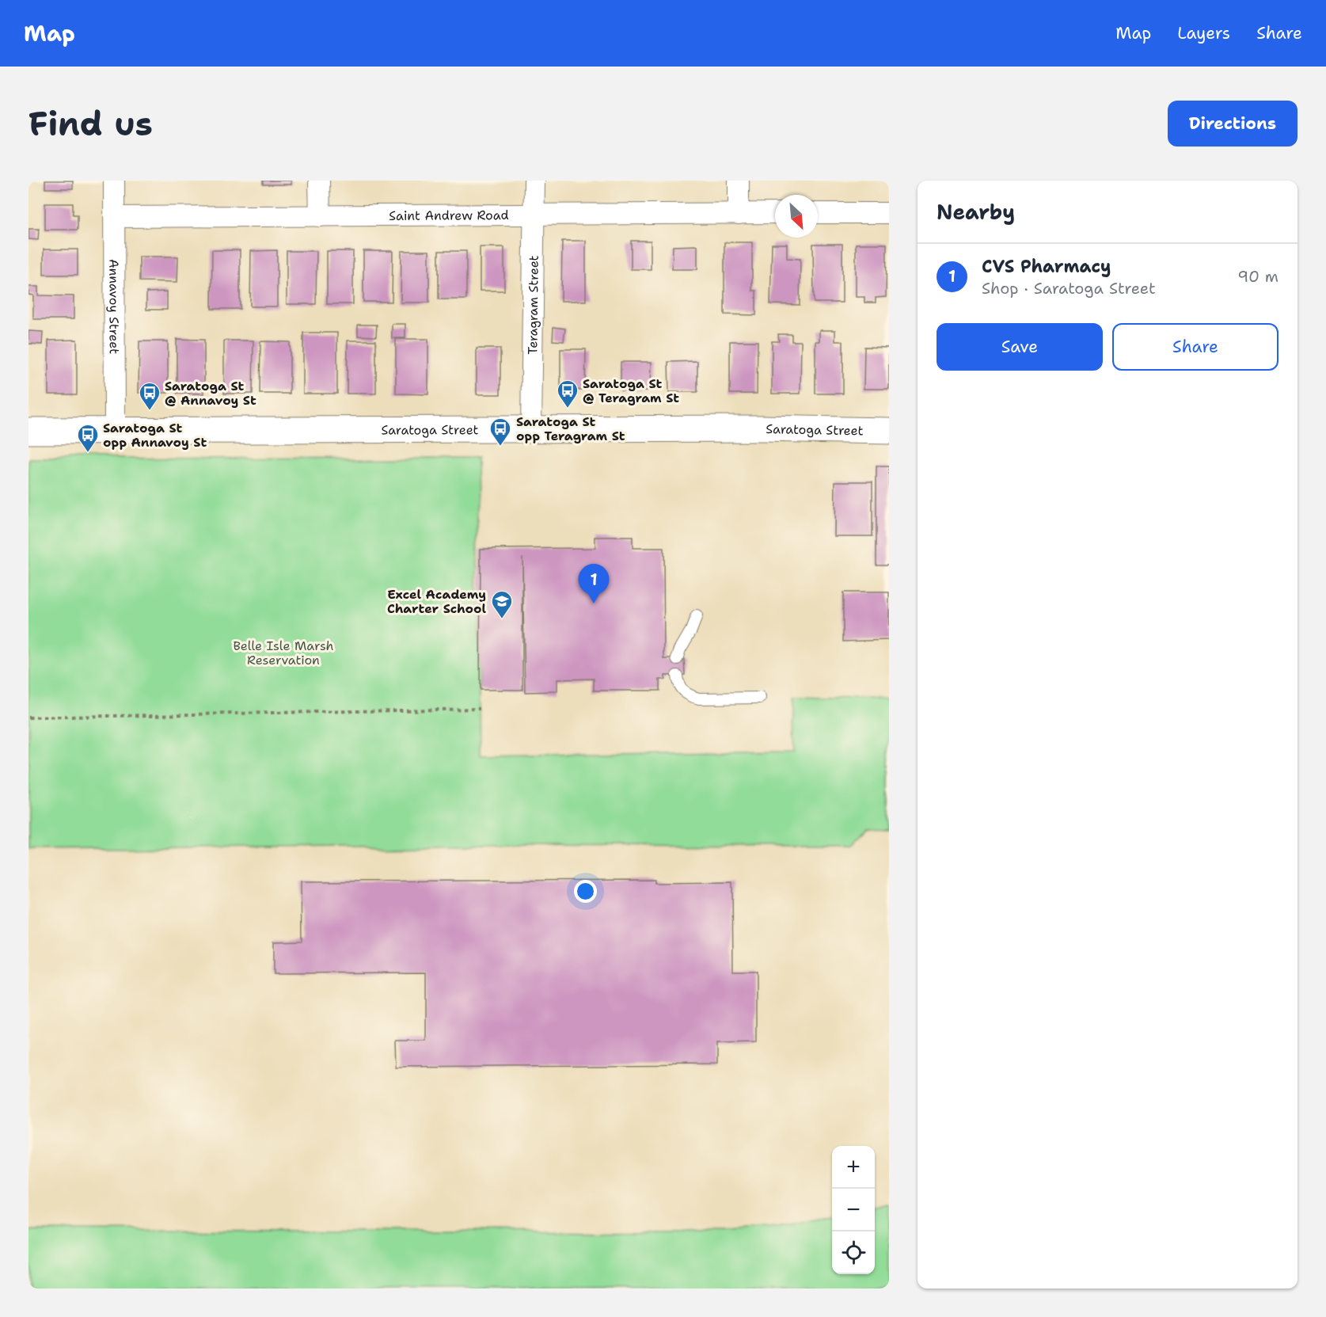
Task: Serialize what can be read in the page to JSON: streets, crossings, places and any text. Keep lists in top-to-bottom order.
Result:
{
  "streets": {
    "main road": ["Saratoga Street"],
    "street": ["Saint Andrew Road", "Teragram Street", "Annavoy Street"]
  },
  "crossings": [
    ["Saint Andrew Road", "Teragram Street"],
    ["Saint Andrew Road", "Annavoy Street"],
    ["Teragram Street", "Saratoga Street"],
    ["Annavoy Street", "Saratoga Street"]
  ],
  "parks": ["Belle Isle Marsh Reservation"],
  "places": {
    "bus stop": [
      "Saratoga St @ Teragram St",
      "Saratoga St @ Annavoy St",
      "Saratoga St opp Teragram St",
      "Saratoga St opp Annavoy St"
    ],
    "school or university": ["Excel Academy Charter School"]
  },
  "north": "bottom right",
  "page": {
    "header": "Map",
    "nav": ["Map", "Layers", "Share"],
    "buttons": [
      "Directions",
      ["Save", "Share"]
    ],
    "title": "Find us",
    "heading": "Nearby",
    "list": [
      {
        "mark": "1",
        "name": "CVS Pharmacy",
        "note": "Shop · Saratoga Street",
        "value": "90 m"
      }
    ],
    "pins": "1",
    "map_buttons": ["+", "−"]
  }
}
